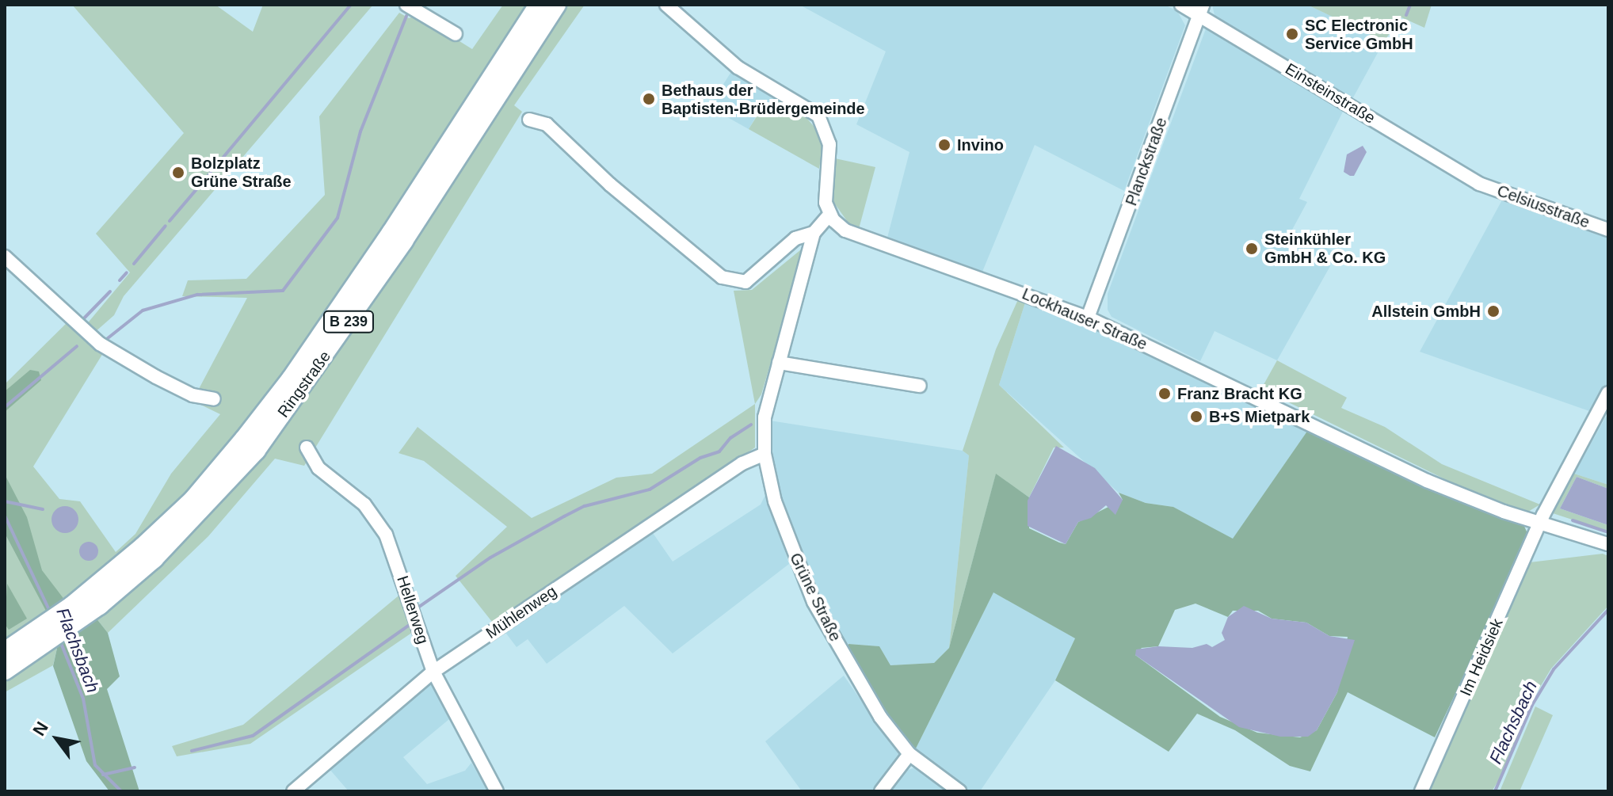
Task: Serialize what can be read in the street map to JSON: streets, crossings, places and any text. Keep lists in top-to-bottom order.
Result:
{
  "streets": {
    "highway": ["B 239", "Ringstraße"],
    "street": [
      "Einsteinstraße",
      "Planckstraße",
      "Celsiusstraße",
      "Lockhauser Straße",
      "Grüne Straße",
      "Hellerweg",
      "Mühlenweg",
      "Im Heidsiek"
    ]
  },
  "crossings": [
    ["Einsteinstraße", "Planckstraße"],
    ["Einsteinstraße", "Celsiusstraße"],
    ["Planckstraße", "Lockhauser Straße"],
    ["Lockhauser Straße", "Grüne Straße"],
    ["Lockhauser Straße", "Im Heidsiek"],
    ["Grüne Straße", "Mühlenweg"],
    ["Hellerweg", "Mühlenweg"]
  ],
  "water": ["Flachsbach"],
  "places": [
    "SC Electronic Service GmbH",
    "Bethaus der Baptisten-Brüdergemeinde",
    "Invino",
    "Bolzplatz Grüne Straße",
    "Steinkühler GmbH & Co. KG",
    "Allstein GmbH",
    "Franz Bracht KG",
    "B+S Mietpark"
  ],
  "north": "top left"
}
